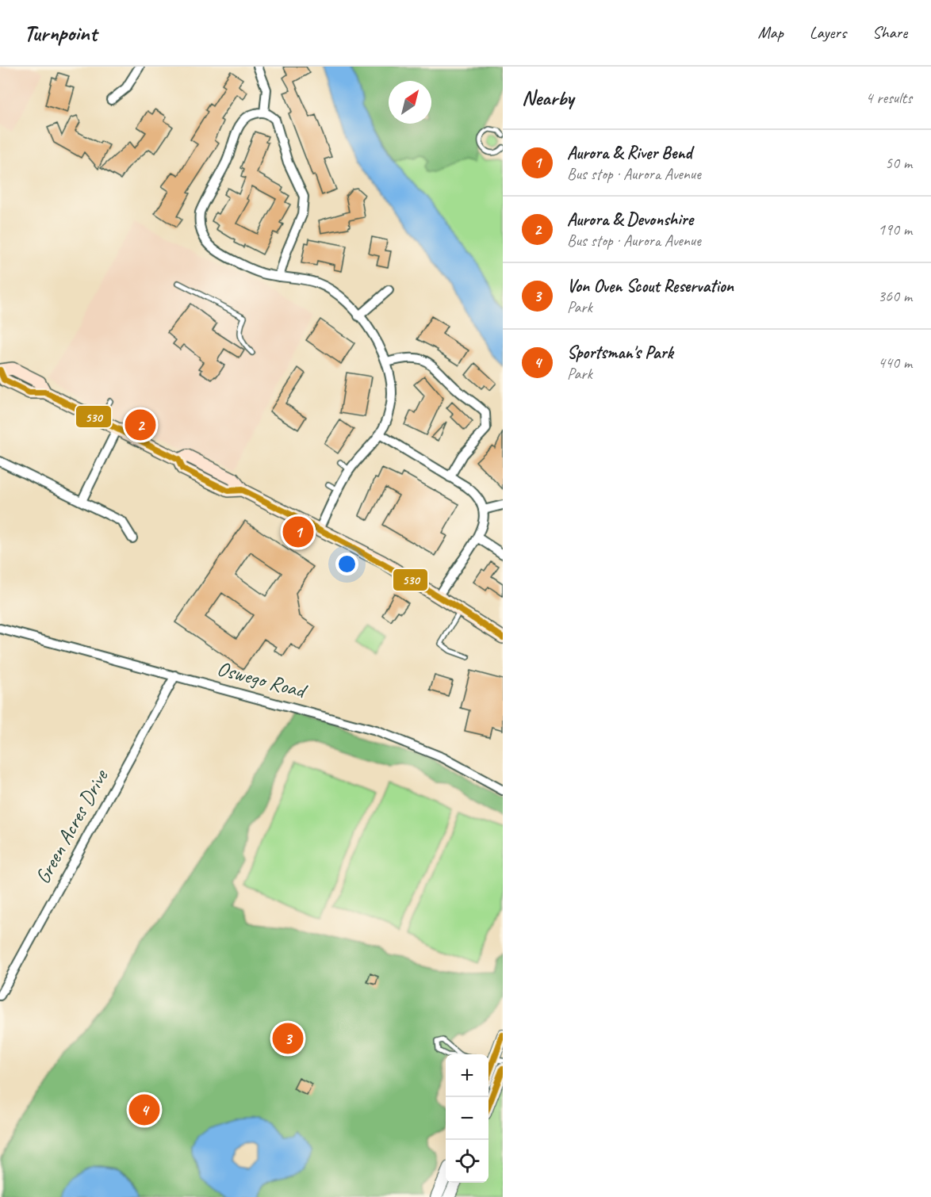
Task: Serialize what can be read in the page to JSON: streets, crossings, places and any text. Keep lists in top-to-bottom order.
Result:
{
  "streets": {
    "street": ["Oswego Road", "Green Acres Drive"]
  },
  "crossings": [
    ["Oswego Road", "Green Acres Drive"]
  ],
  "lines": ["transit line 530"],
  "north": "top right",
  "page": {
    "header": "Turnpoint",
    "nav": ["Map", "Layers", "Share"],
    "heading": ["Nearby", "4 results"],
    "list": [
      {
        "mark": "1",
        "name": "Aurora & River Bend",
        "note": "Bus stop · Aurora Avenue",
        "value": "50 m"
      },
      {
        "mark": "2",
        "name": "Aurora & Devonshire",
        "note": "Bus stop · Aurora Avenue",
        "value": "190 m"
      },
      {
        "mark": "3",
        "name": "Von Oven Scout Reservation",
        "note": "Park",
        "value": "360 m"
      },
      {
        "mark": "4",
        "name": "Sportsman's Park",
        "note": "Park",
        "value": "440 m"
      }
    ],
    "pins": [
      "2",
      "1",
      "3",
      "4"
    ],
    "map_buttons": ["+", "−"]
  }
}
